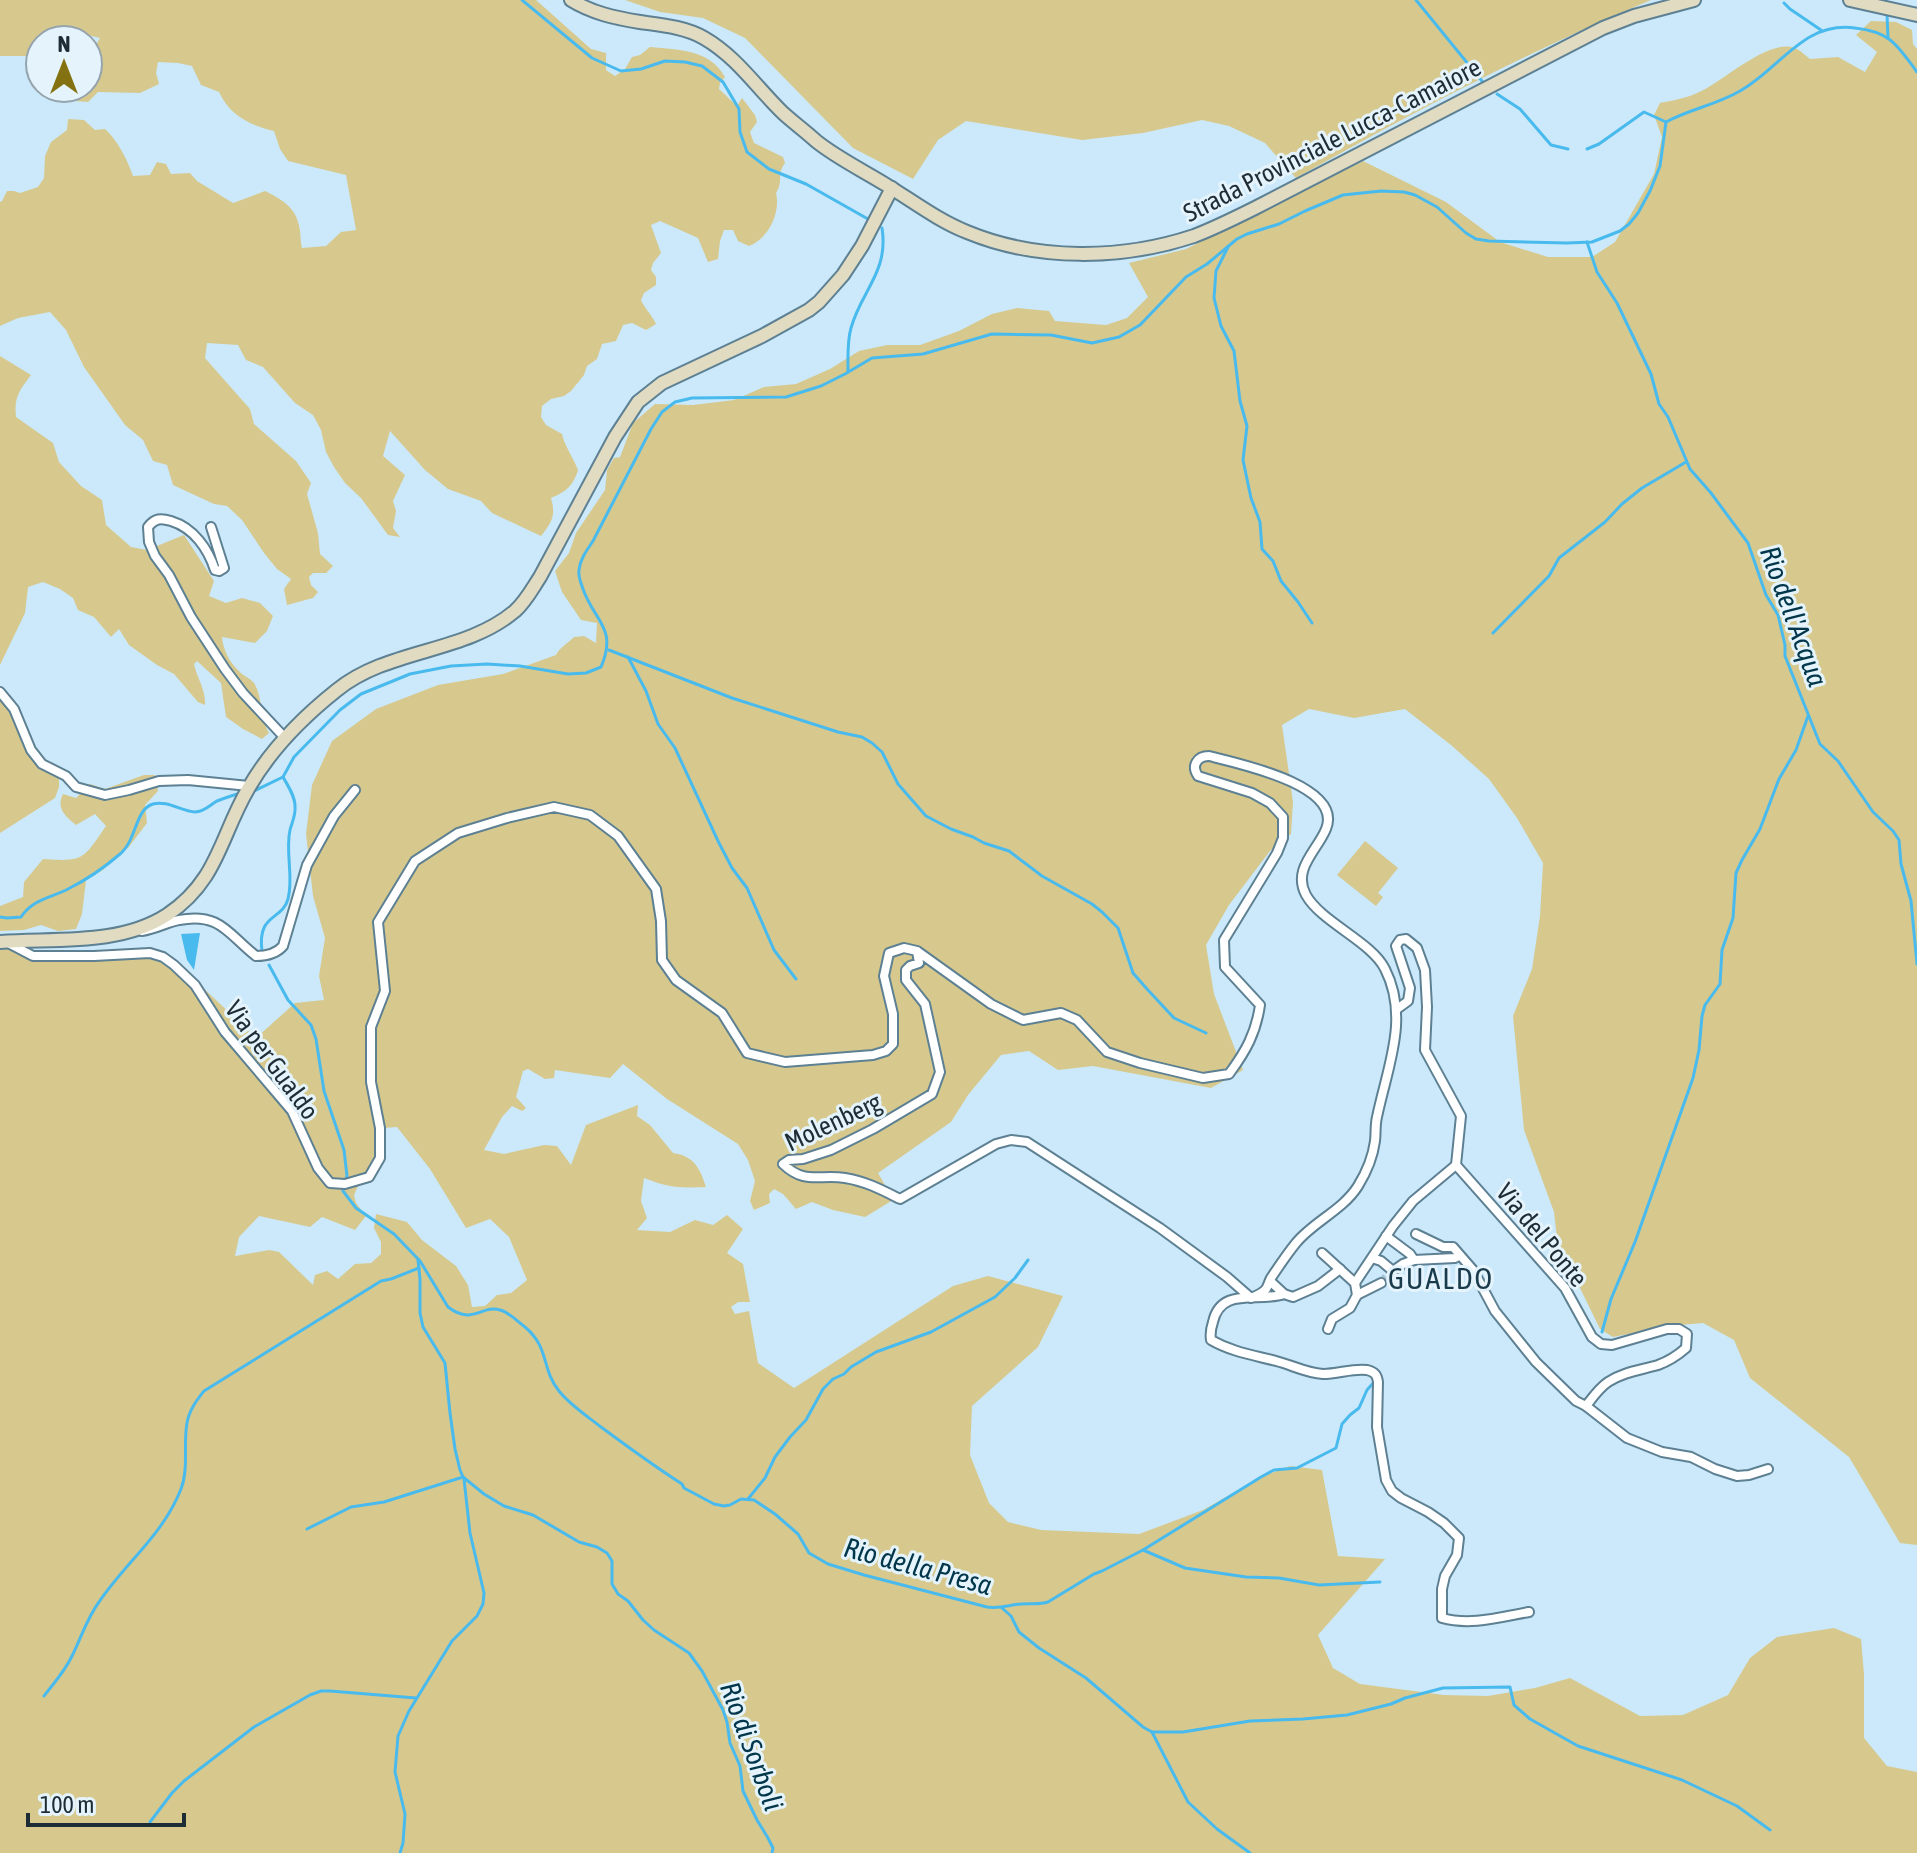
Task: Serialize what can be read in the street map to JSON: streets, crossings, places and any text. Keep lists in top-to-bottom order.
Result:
{
  "streets": {
    "main road": ["Strada Provinciale Lucca-Camaiore"],
    "street": ["Via per Gualdo", "Molenberg", "Via del Ponte"]
  },
  "crossings": [
    ["Via per Gualdo", "Molenberg"]
  ],
  "districts": ["GUALDO"],
  "water": ["Rio dell'Acqua", "Rio della Presa", "Rio di Sorboli"],
  "scale_bar": "100 m",
  "north": "top"
}
